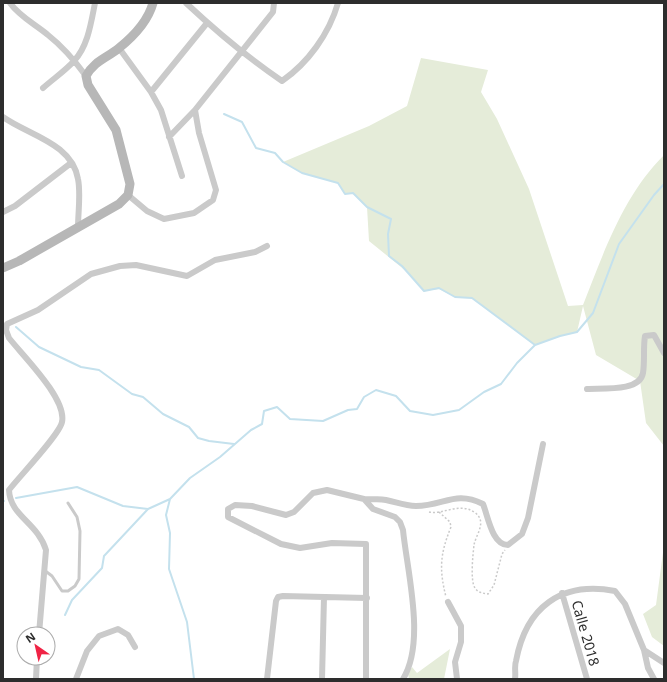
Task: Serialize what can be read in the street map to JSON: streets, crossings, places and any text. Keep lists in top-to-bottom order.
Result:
{
  "streets": {
    "street": ["Calle 2018"]
  },
  "north": "top left"
}
